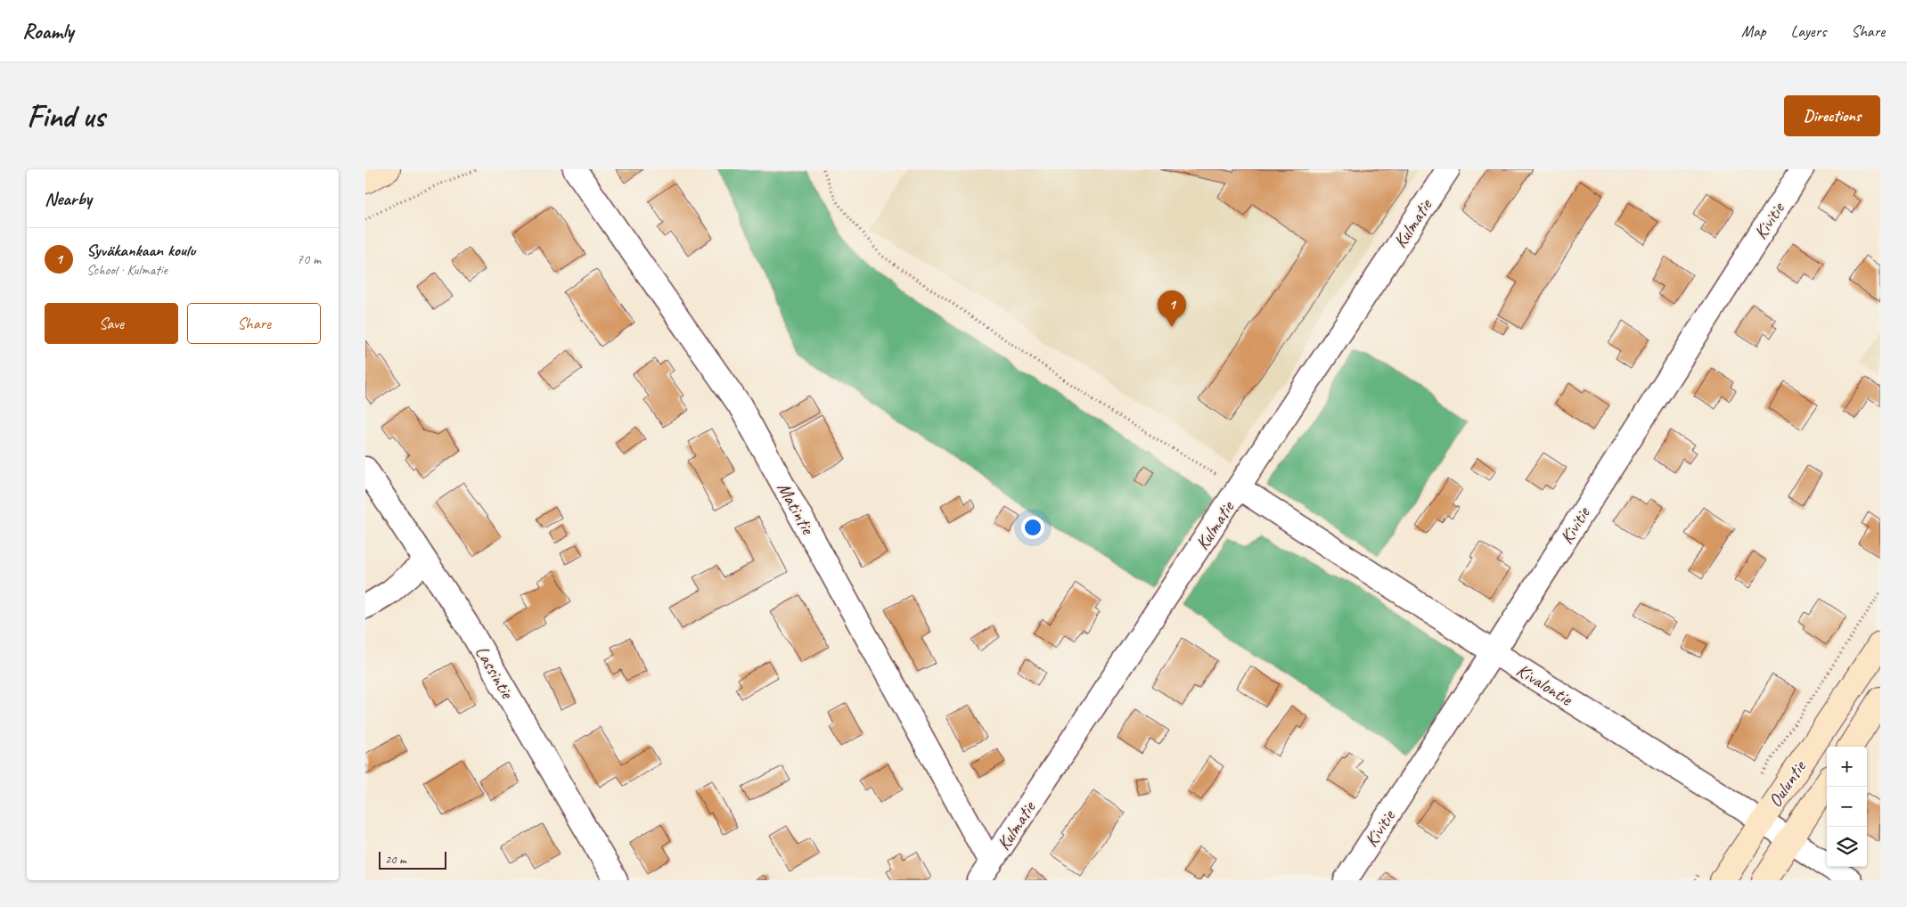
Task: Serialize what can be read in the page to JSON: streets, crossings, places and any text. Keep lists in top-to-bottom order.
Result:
{
  "streets": {
    "main road": ["Ouluntie"],
    "street": [
      "Kivitie",
      "Kulmatie",
      "Matintie",
      "Lassintie",
      "Kivalontie"
    ]
  },
  "crossings": [
    ["Kivitie", "Kivalontie"],
    ["Kulmatie", "Matintie"],
    ["Kulmatie", "Kivalontie"],
    ["Kivalontie", "Ouluntie"]
  ],
  "scale_bar": "20 m",
  "page": {
    "header": "Roamly",
    "nav": ["Map", "Layers", "Share"],
    "buttons": [
      "Directions",
      ["Save", "Share"]
    ],
    "title": "Find us",
    "heading": "Nearby",
    "list": [
      {
        "mark": "1",
        "name": "Syväkankaan koulu",
        "note": "School · Kulmatie",
        "value": "70 m"
      }
    ],
    "pins": "1",
    "map_buttons": ["+", "−"],
    "scale": "20 m"
  }
}
